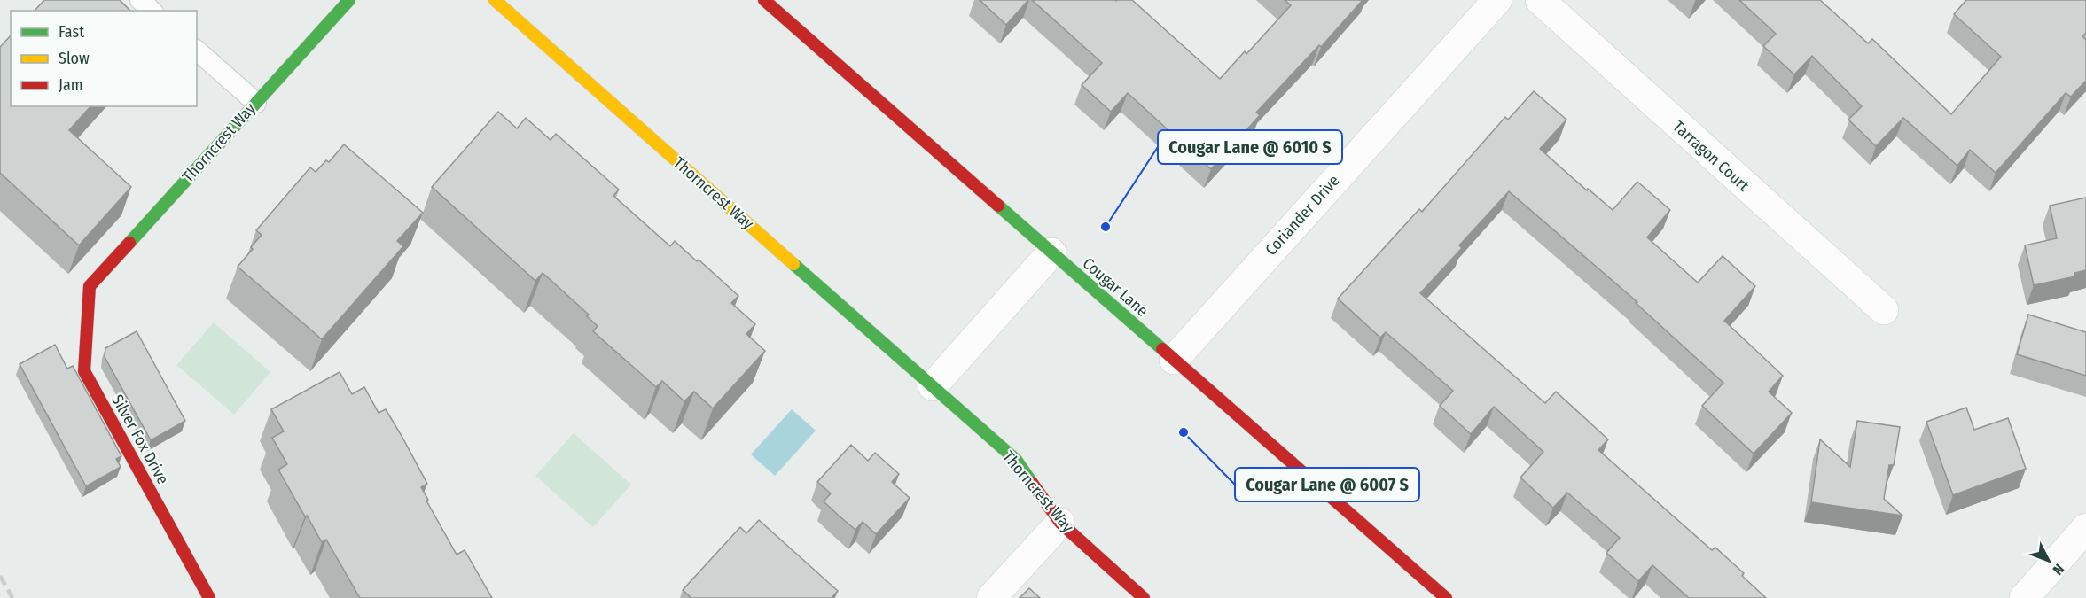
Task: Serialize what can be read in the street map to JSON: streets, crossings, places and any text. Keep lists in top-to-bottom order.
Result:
{
  "streets": {
    "street": [
      "Thorncrest Way",
      "Tarragon Court",
      "Coriander Drive",
      "Cougar Lane",
      "Silver Fox Drive"
    ]
  },
  "crossings": [
    ["Thorncrest Way", "Silver Fox Drive"],
    ["Coriander Drive", "Cougar Lane"]
  ],
  "places": ["Cougar Lane @ 6010 S", "Cougar Lane @ 6007 S"],
  "legend": ["Fast", "Slow", "Jam"],
  "north": "bottom right"
}
